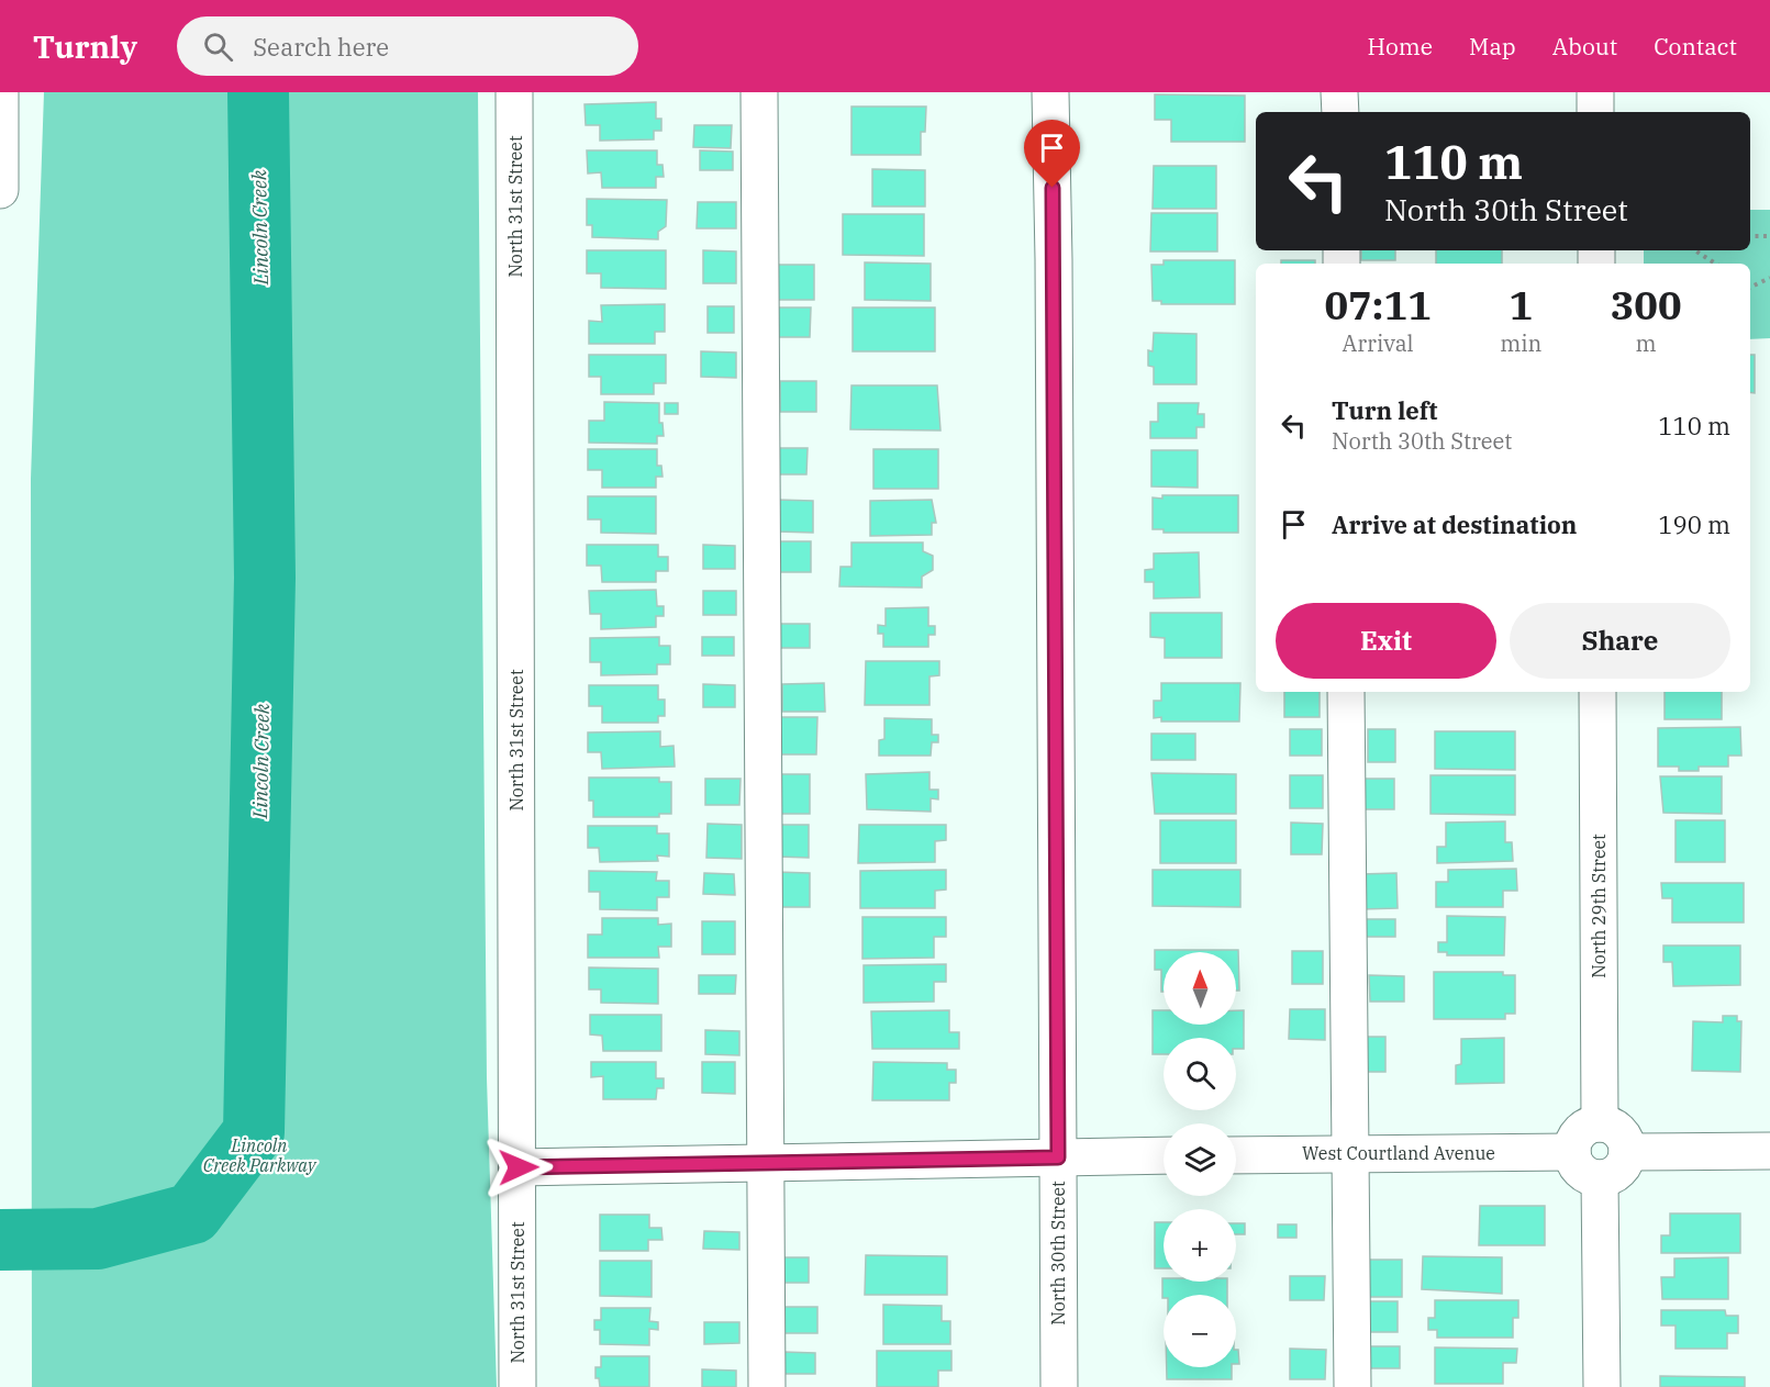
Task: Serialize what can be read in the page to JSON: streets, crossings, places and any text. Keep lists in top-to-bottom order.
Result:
{
  "streets": {
    "street": [
      "North 31st Street",
      "North 29th Street",
      "West Courtland Avenue",
      "North 30th Street"
    ]
  },
  "crossings": [
    ["North 29th Street", "West Courtland Avenue"]
  ],
  "water": ["Lincoln Creek"],
  "parks": ["Lincoln Creek Parkway"],
  "north": "top",
  "page": {
    "header": "Turnly",
    "search": "Search here",
    "nav": [
      "Home",
      "Map",
      "About",
      "Contact"
    ],
    "turn": ["110 m", "North 30th Street"],
    "eta": [
      "07:11",
      "Arrival",
      "1",
      "min",
      "300",
      "m"
    ],
    "list": [
      {
        "name": "Turn left",
        "note": "North 30th Street",
        "value": "110 m"
      },
      {
        "name": "Arrive at destination",
        "value": "190 m"
      }
    ],
    "buttons": ["Exit", "Share"],
    "map_buttons": ["+", "−"]
  }
}
